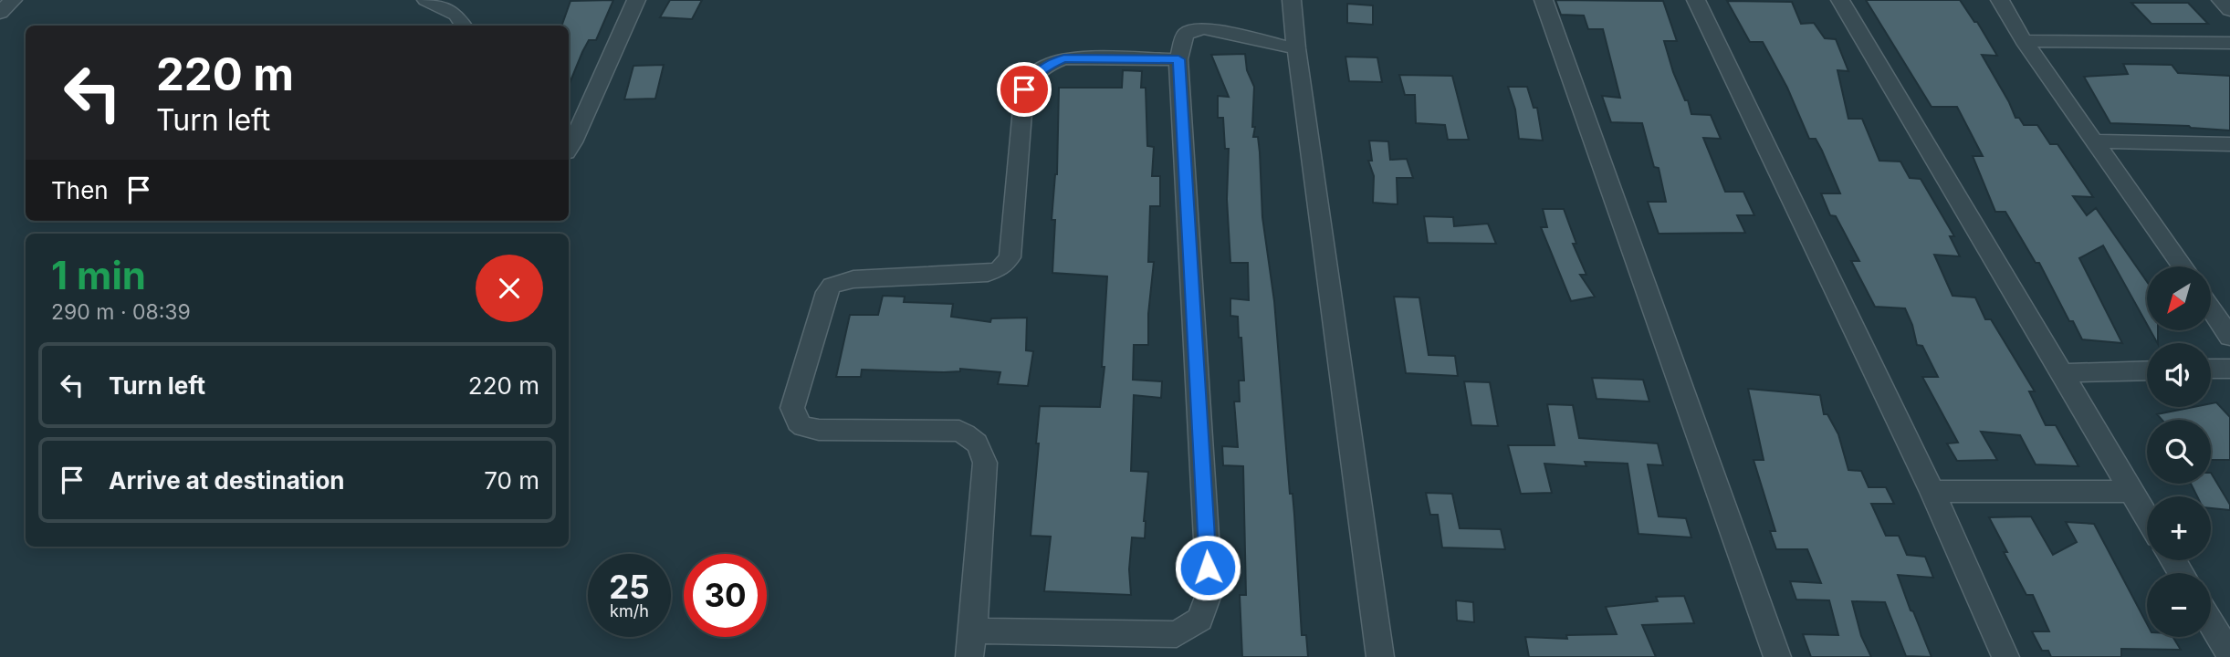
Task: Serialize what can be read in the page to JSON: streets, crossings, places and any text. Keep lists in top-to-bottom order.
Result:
{
  "north": "bottom left",
  "page": {
    "turn": ["220 m", "Turn left"],
    "then": "Then",
    "heading": ["1 min", "290 m · 08:39"],
    "map_buttons": ["+", "−"],
    "list": [
      {
        "name": "Turn left",
        "value": "220 m"
      },
      {
        "name": "Arrive at destination",
        "value": "70 m"
      }
    ],
    "speed": "25 km/h",
    "limit": "30"
  }
}
